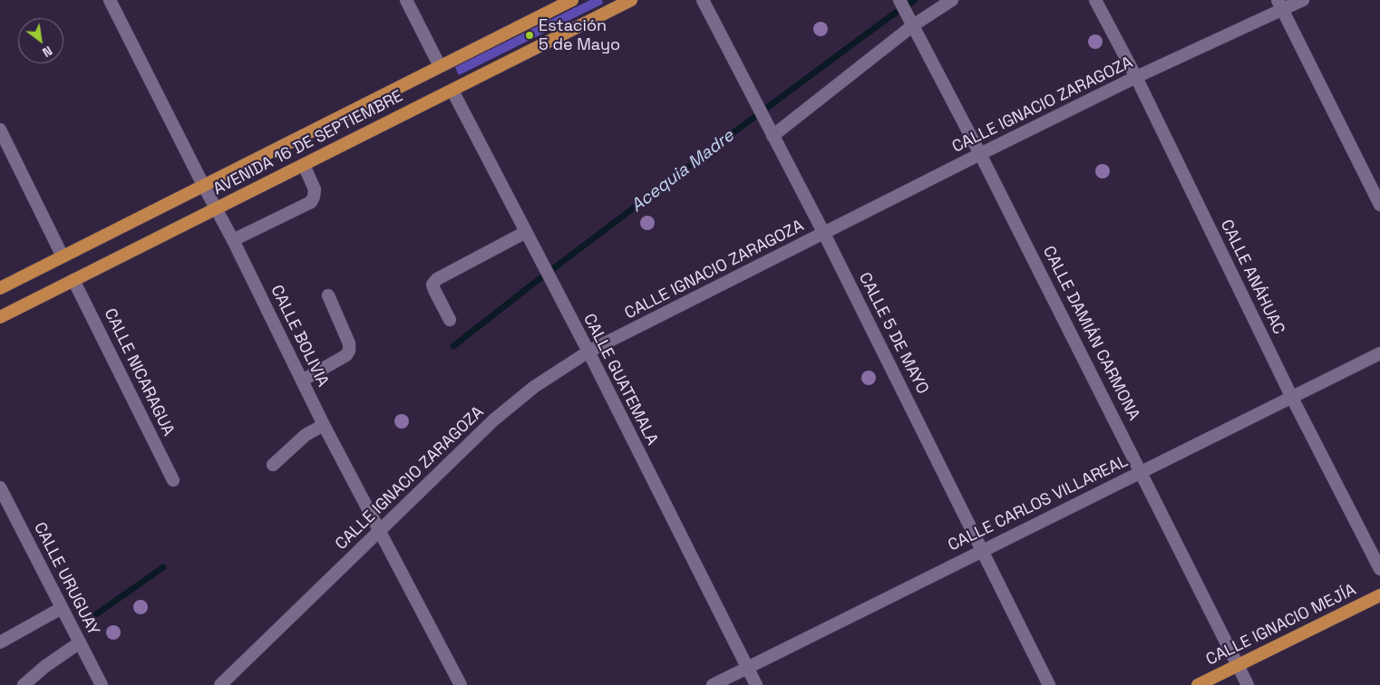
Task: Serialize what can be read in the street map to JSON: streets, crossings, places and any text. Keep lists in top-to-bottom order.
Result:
{
  "streets": {
    "main road": ["AVENIDA 16 DE SEPTIEMBRE", "CALLE IGNACIO MEJÍA"],
    "street": [
      "CALLE IGNACIO ZARAGOZA",
      "CALLE ANÁHUAC",
      "CALLE 5 DE MAYO",
      "CALLE DAMIÁN CARMONA",
      "CALLE BOLIVIA",
      "CALLE NICARAGUA",
      "CALLE GUATEMALA",
      "CALLE CARLOS VILLAREAL",
      "CALLE URUGUAY"
    ]
  },
  "crossings": [
    ["CALLE IGNACIO ZARAGOZA", "CALLE ANÁHUAC"],
    ["CALLE IGNACIO ZARAGOZA", "CALLE 5 DE MAYO"],
    ["CALLE IGNACIO ZARAGOZA", "CALLE DAMIÁN CARMONA"],
    ["CALLE IGNACIO ZARAGOZA", "CALLE BOLIVIA"],
    ["CALLE IGNACIO ZARAGOZA", "CALLE GUATEMALA"],
    ["AVENIDA 16 DE SEPTIEMBRE", "CALLE BOLIVIA"],
    ["AVENIDA 16 DE SEPTIEMBRE", "CALLE NICARAGUA"],
    ["AVENIDA 16 DE SEPTIEMBRE", "CALLE GUATEMALA"],
    ["CALLE ANÁHUAC", "CALLE CARLOS VILLAREAL"],
    ["CALLE 5 DE MAYO", "CALLE CARLOS VILLAREAL"],
    ["CALLE DAMIÁN CARMONA", "CALLE CARLOS VILLAREAL"],
    ["CALLE DAMIÁN CARMONA", "CALLE IGNACIO MEJÍA"],
    ["CALLE GUATEMALA", "CALLE CARLOS VILLAREAL"]
  ],
  "water": ["Acequia Madre"],
  "places": ["Estación 5 de Mayo"],
  "north": "bottom right"
}
